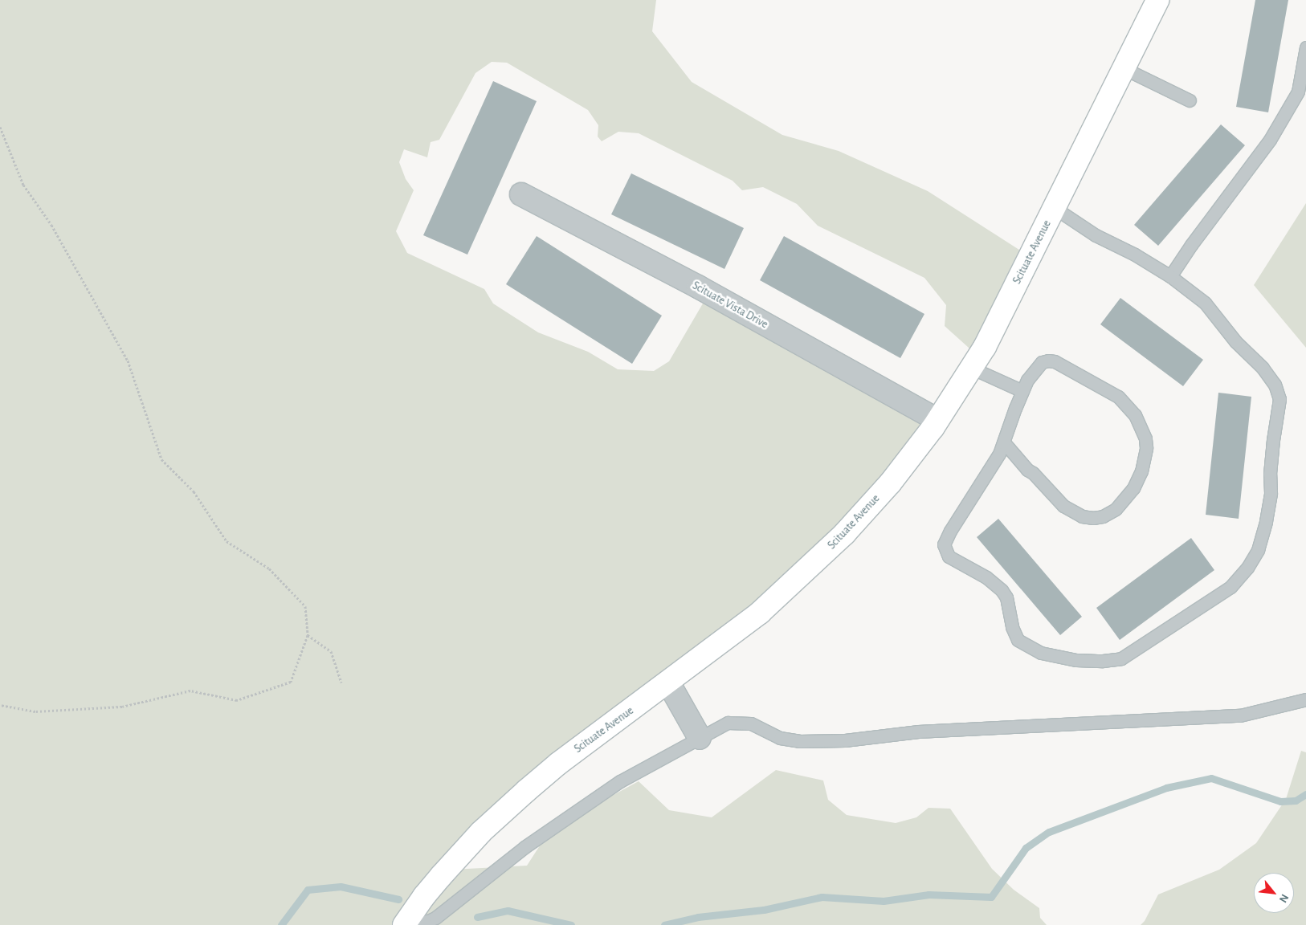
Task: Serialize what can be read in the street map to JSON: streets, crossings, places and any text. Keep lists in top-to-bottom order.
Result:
{
  "streets": {
    "main road": ["Scituate Avenue"],
    "street": ["Scituate Vista Drive"]
  },
  "crossings": [
    ["Scituate Avenue", "Scituate Vista Drive"]
  ],
  "north": "bottom right"
}
